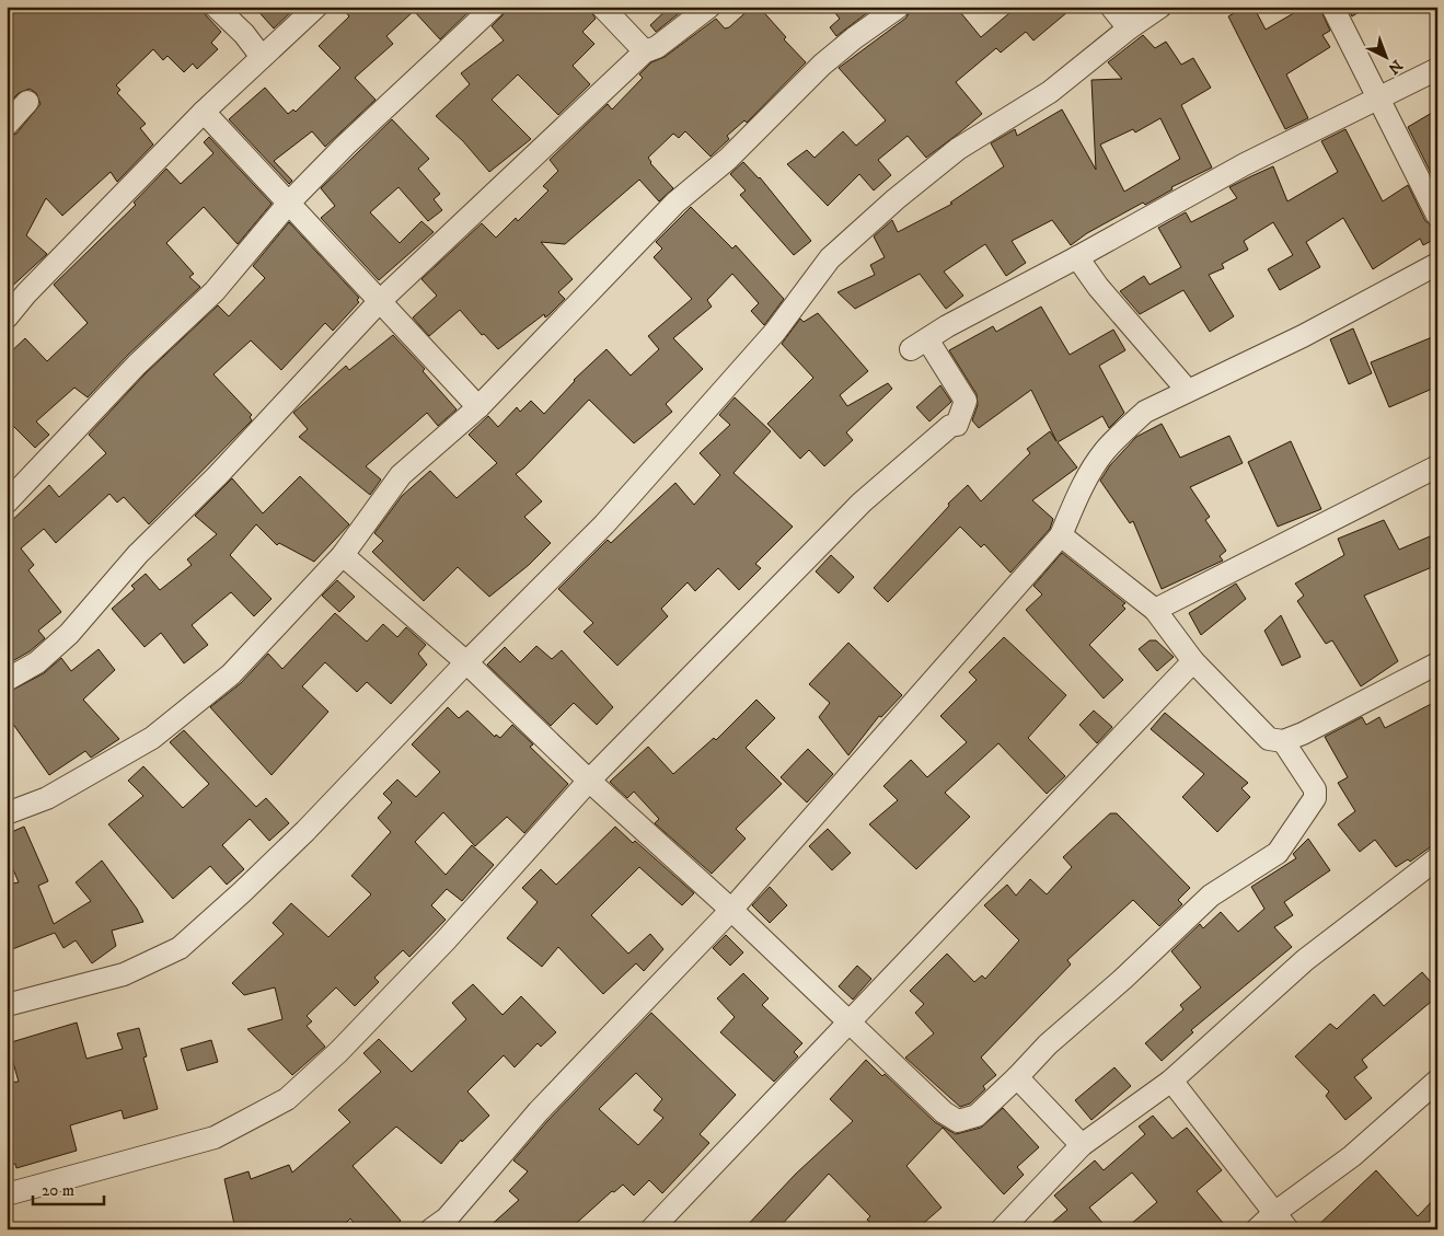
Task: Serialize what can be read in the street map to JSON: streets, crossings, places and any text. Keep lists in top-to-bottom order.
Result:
{
  "scale_bar": "20 m",
  "north": "bottom right"
}
